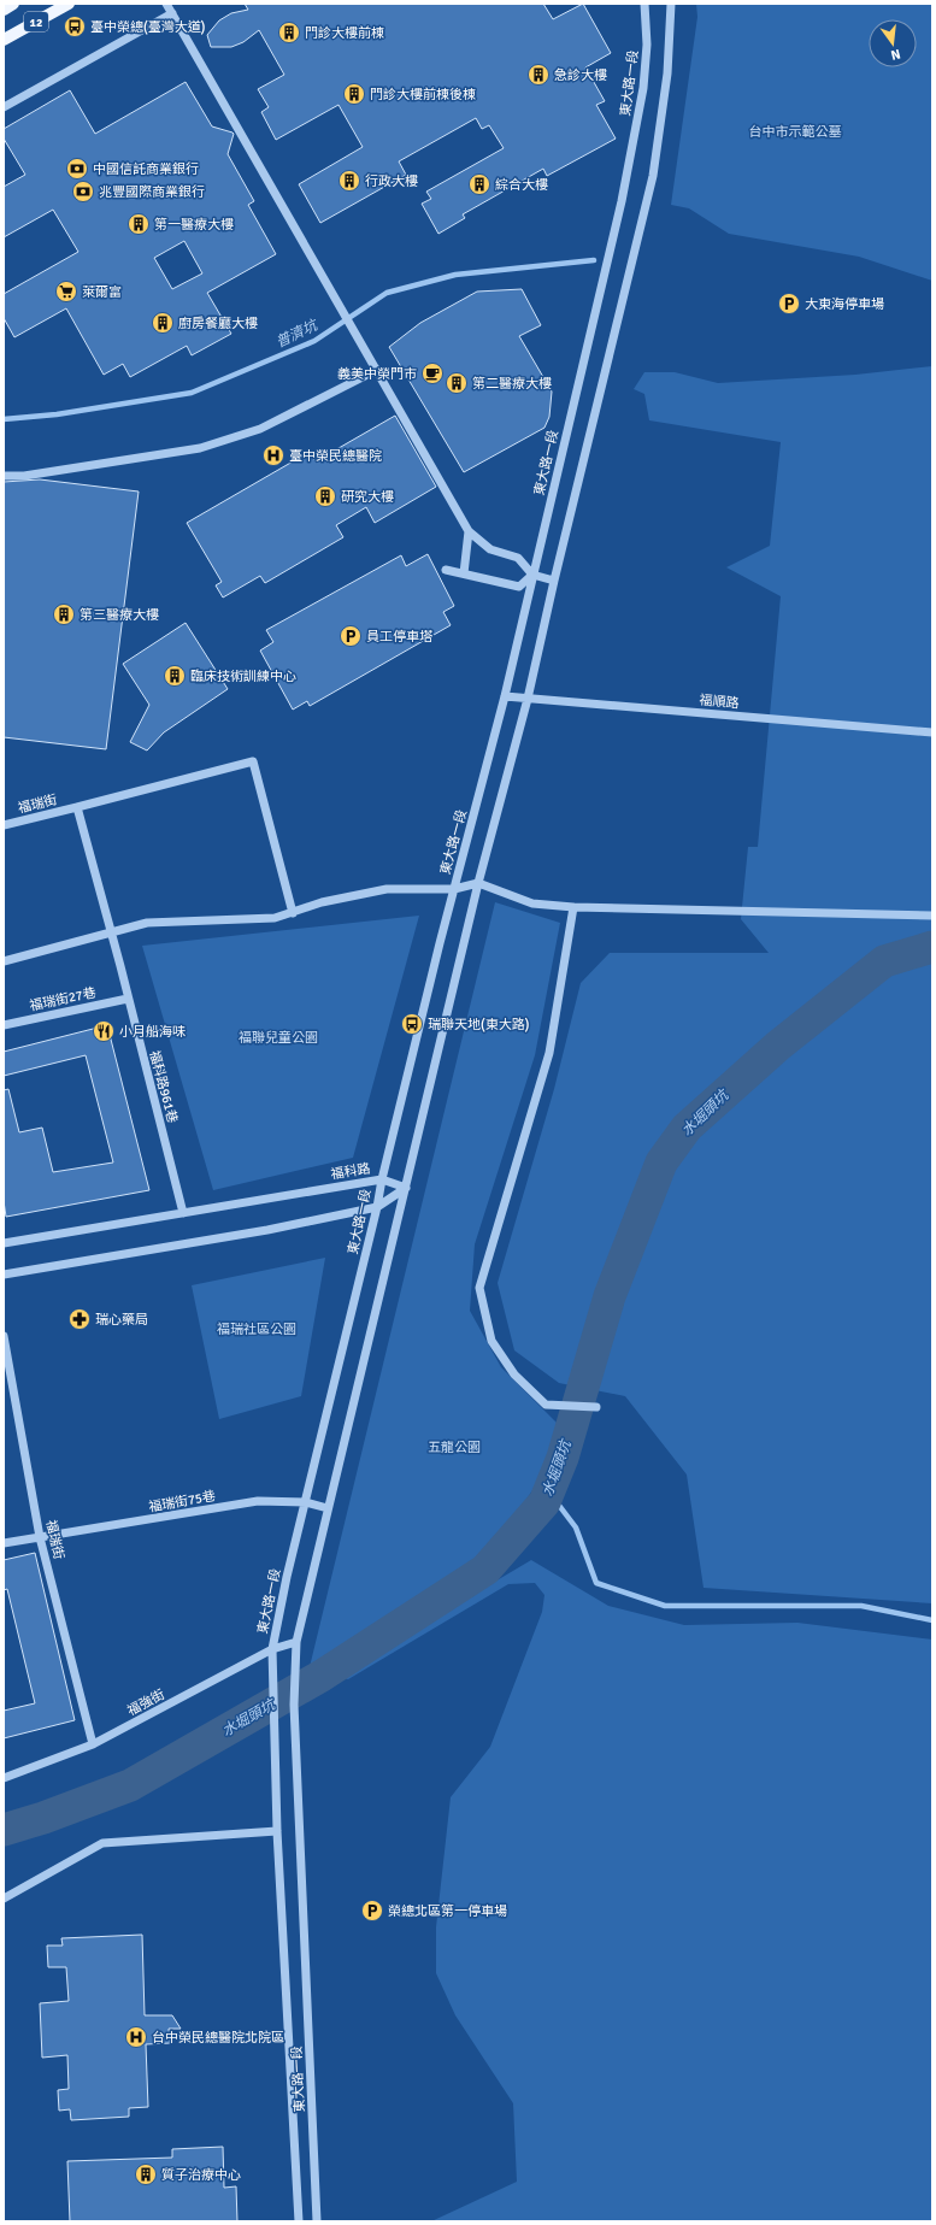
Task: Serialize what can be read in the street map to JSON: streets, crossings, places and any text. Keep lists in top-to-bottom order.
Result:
{
  "streets": {
    "main road": ["12"],
    "street": [
      "東大路一段",
      "福順路",
      "福瑞街",
      "福瑞街27巷",
      "福科路961巷",
      "福科路",
      "福瑞街75巷",
      "福強街"
    ]
  },
  "crossings": [
    ["東大路一段", "福順路"],
    ["東大路一段", "福科路"],
    ["東大路一段", "福瑞街75巷"],
    ["東大路一段", "福強街"],
    ["福瑞街", "福科路961巷"],
    ["福瑞街", "福瑞街75巷"],
    ["福瑞街", "福強街"],
    ["福瑞街27巷", "福科路961巷"],
    ["福科路961巷", "福科路"]
  ],
  "water": ["普濟坑", "水堀頭坑"],
  "parks": [
    "台中市示範公墓",
    "福聯兒童公園",
    "福瑞社區公園",
    "五龍公園"
  ],
  "places": {
    "bus stop": ["臺中榮總(臺灣大道)", "瑞聯天地(東大路)"],
    "building": [
      "門診大樓前棟",
      "急診大樓",
      "門診大樓前棟後棟",
      "行政大樓",
      "綜合大樓",
      "第一醫療大樓",
      "廚房餐廳大樓",
      "第二醫療大樓",
      "研究大樓",
      "第三醫療大樓",
      "臨床技術訓練中心",
      "質子治療中心"
    ],
    "bank": ["中國信託商業銀行", "兆豐國際商業銀行"],
    "supermarket": ["萊爾富"],
    "parking": ["大東海停車場", "員工停車塔", "榮總北區第一停車場"],
    "cafe": ["義美中榮門市"],
    "hospital": ["臺中榮民總醫院", "台中榮民總醫院北院區"],
    "restaurant": ["小月船海味"],
    "pharmacy": ["瑞心藥局"]
  },
  "north": "bottom"
}
